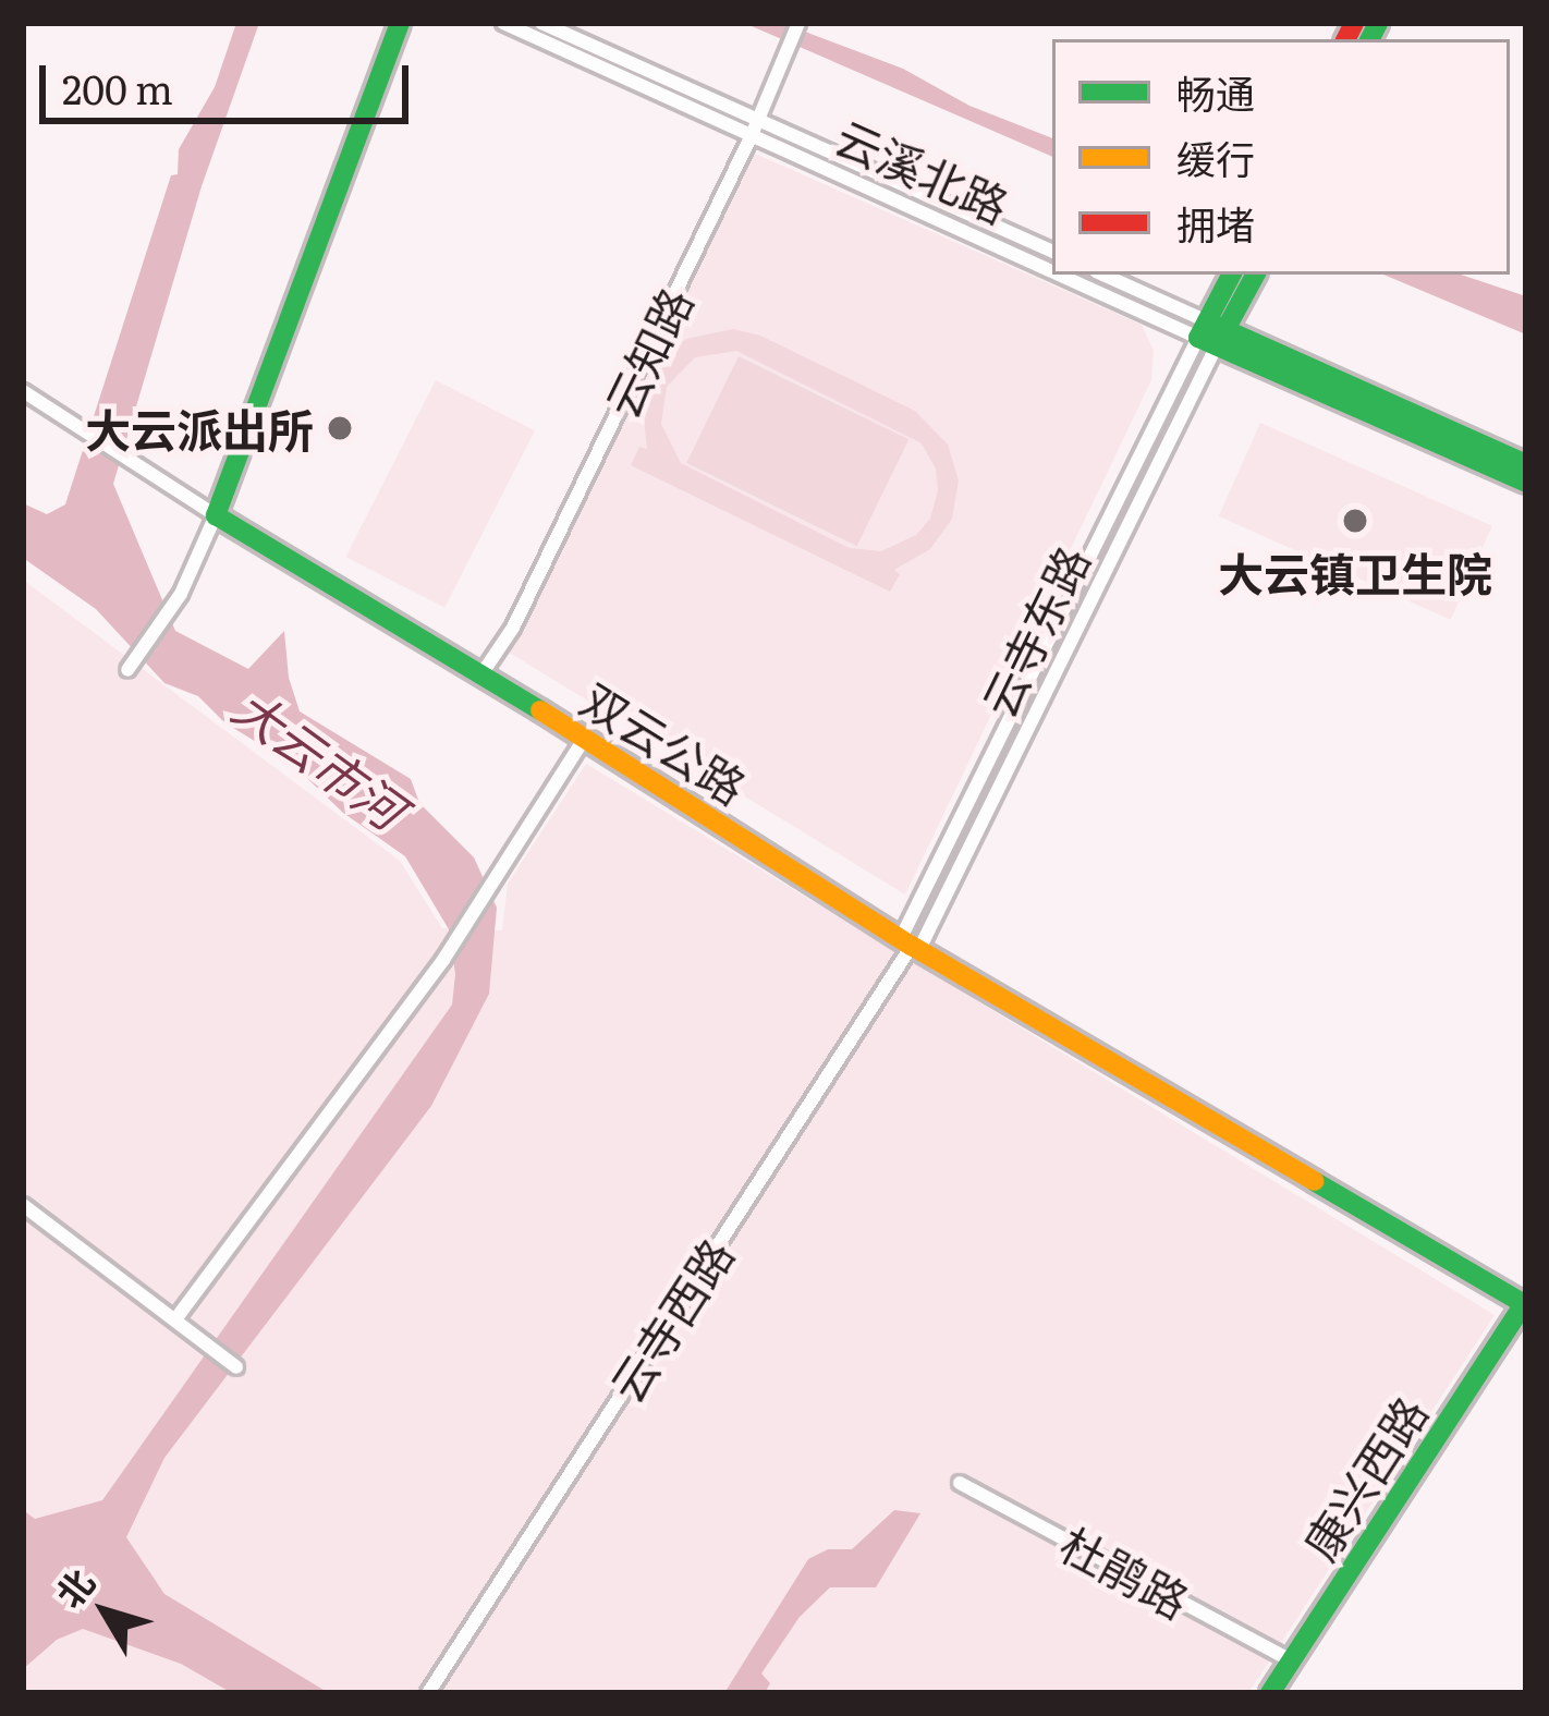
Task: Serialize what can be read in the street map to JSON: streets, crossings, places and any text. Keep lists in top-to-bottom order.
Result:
{
  "streets": {
    "street": [
      "云溪北路",
      "云知路",
      "云寺东路",
      "双云公路",
      "云寺西路",
      "康兴西路",
      "杜鹃路"
    ]
  },
  "crossings": [
    ["云溪北路", "云知路"],
    ["云溪北路", "云寺东路"],
    ["云知路", "双云公路"],
    ["云寺东路", "双云公路"],
    ["云寺东路", "云寺西路"],
    ["双云公路", "云寺西路"],
    ["双云公路", "康兴西路"],
    ["康兴西路", "杜鹃路"]
  ],
  "water": ["大云市河"],
  "places": ["大云派出所", "大云镇卫生院"],
  "legend": ["畅通", "缓行", "拥堵"],
  "scale_bar": "200 m",
  "north": "top left"
}
